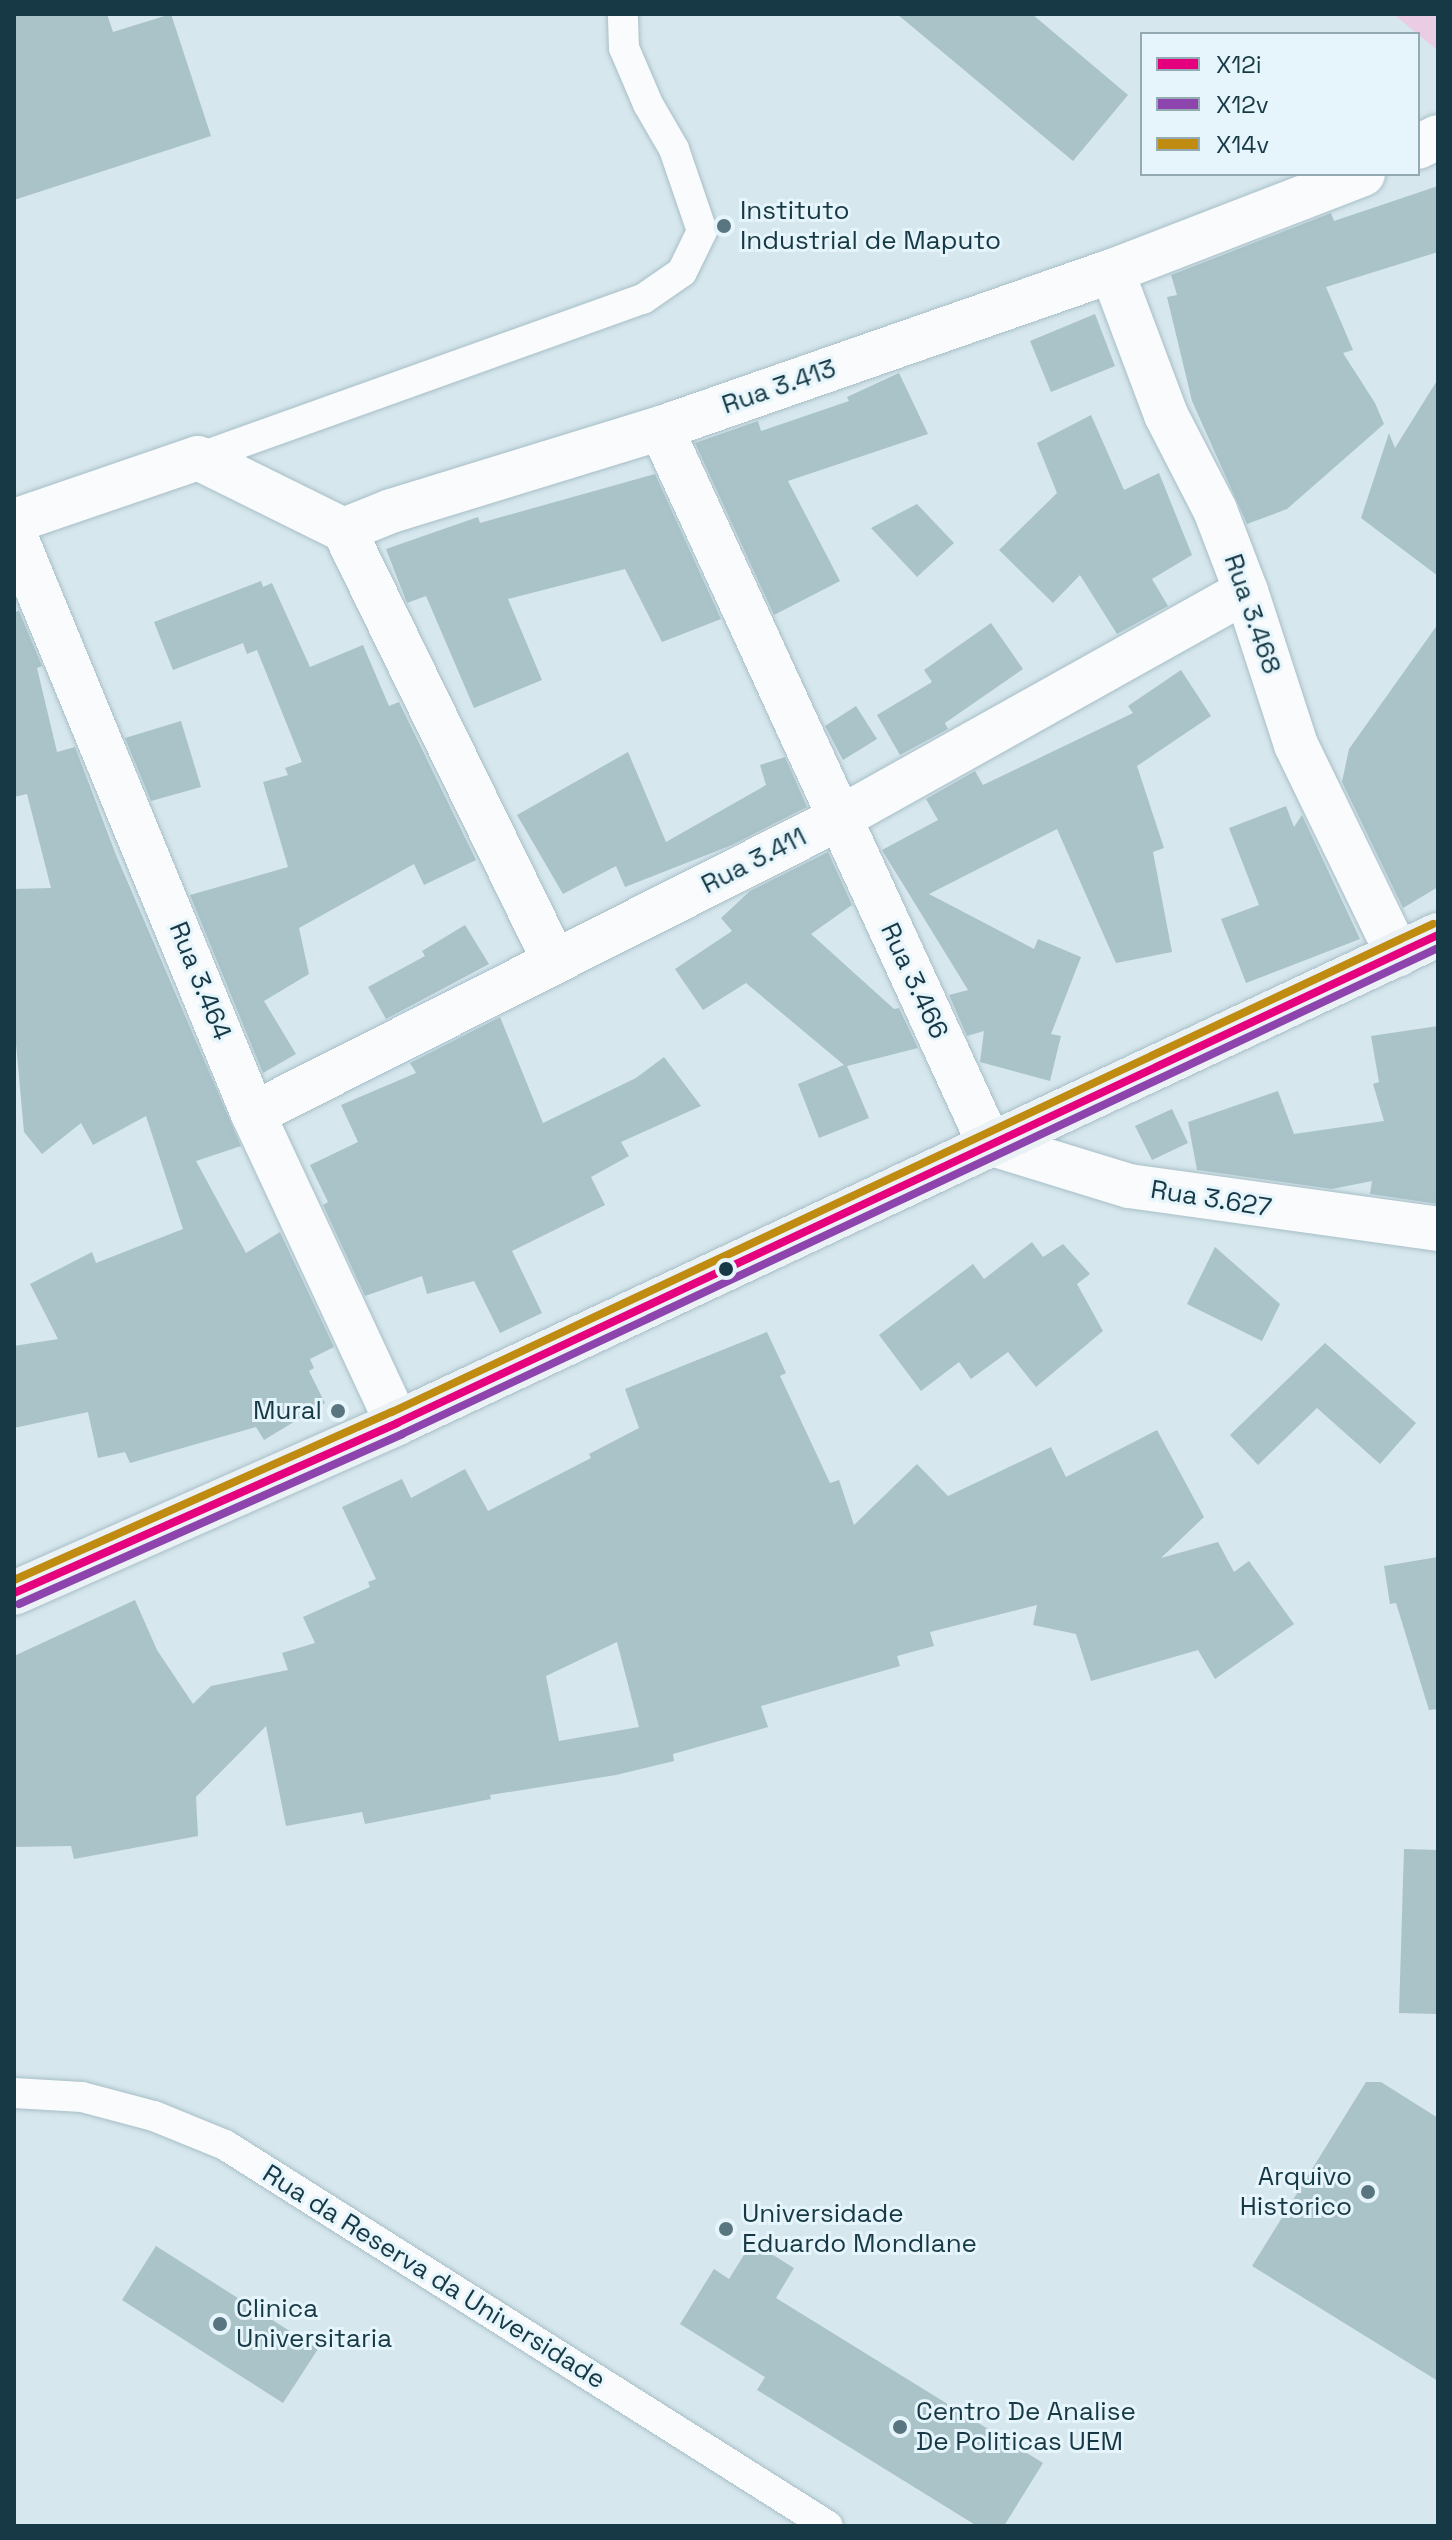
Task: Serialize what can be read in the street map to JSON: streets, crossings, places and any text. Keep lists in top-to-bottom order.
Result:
{
  "streets": {
    "street": [
      "Rua 3.413",
      "Rua 3.468",
      "Rua 3.411",
      "Rua 3.464",
      "Rua 3.466",
      "Rua 3.627"
    ],
    "lane": ["Rua da Reserva da Universidade"]
  },
  "crossings": [
    ["Rua 3.413", "Rua 3.468"],
    ["Rua 3.413", "Rua 3.466"],
    ["Rua 3.468", "Rua 3.411"],
    ["Rua 3.411", "Rua 3.464"],
    ["Rua 3.411", "Rua 3.466"],
    ["Rua 3.466", "Rua 3.627"]
  ],
  "places": [
    "Instituto Industrial de Maputo",
    "Mural",
    "Arquivo Historico",
    "Universidade Eduardo Mondlane",
    "Clinica Universitaria",
    "Centro De Analise De Politicas UEM"
  ],
  "lines": ["transit line X14v", "transit line X12i", "transit line X12v"],
  "legend": ["X12i", "X12v", "X14v"]
}
